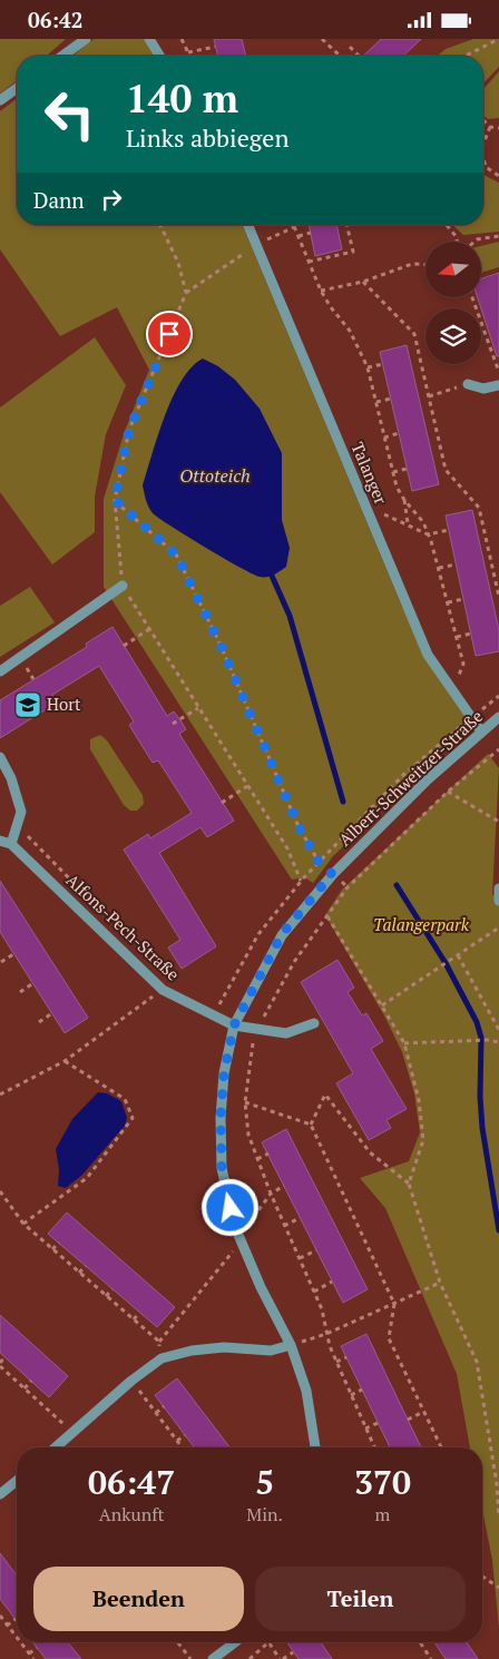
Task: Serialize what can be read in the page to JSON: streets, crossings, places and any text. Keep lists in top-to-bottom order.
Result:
{
  "streets": {
    "street": ["Talanger", "Albert-Schweitzer-Straße", "Alfons-Pech-Straße"]
  },
  "crossings": [
    ["Talanger", "Albert-Schweitzer-Straße"],
    ["Albert-Schweitzer-Straße", "Alfons-Pech-Straße"]
  ],
  "water": ["Ottoteich"],
  "parks": ["Talangerpark"],
  "places": {
    "school or university": ["Hort"]
  },
  "north": "left",
  "page": {
    "status": "06:42",
    "turn": ["140 m", "Links abbiegen"],
    "then": "Dann",
    "eta": [
      "06:47",
      "Ankunft",
      "5",
      "Min.",
      "370",
      "m"
    ],
    "buttons": ["Beenden", "Teilen"]
  }
}
